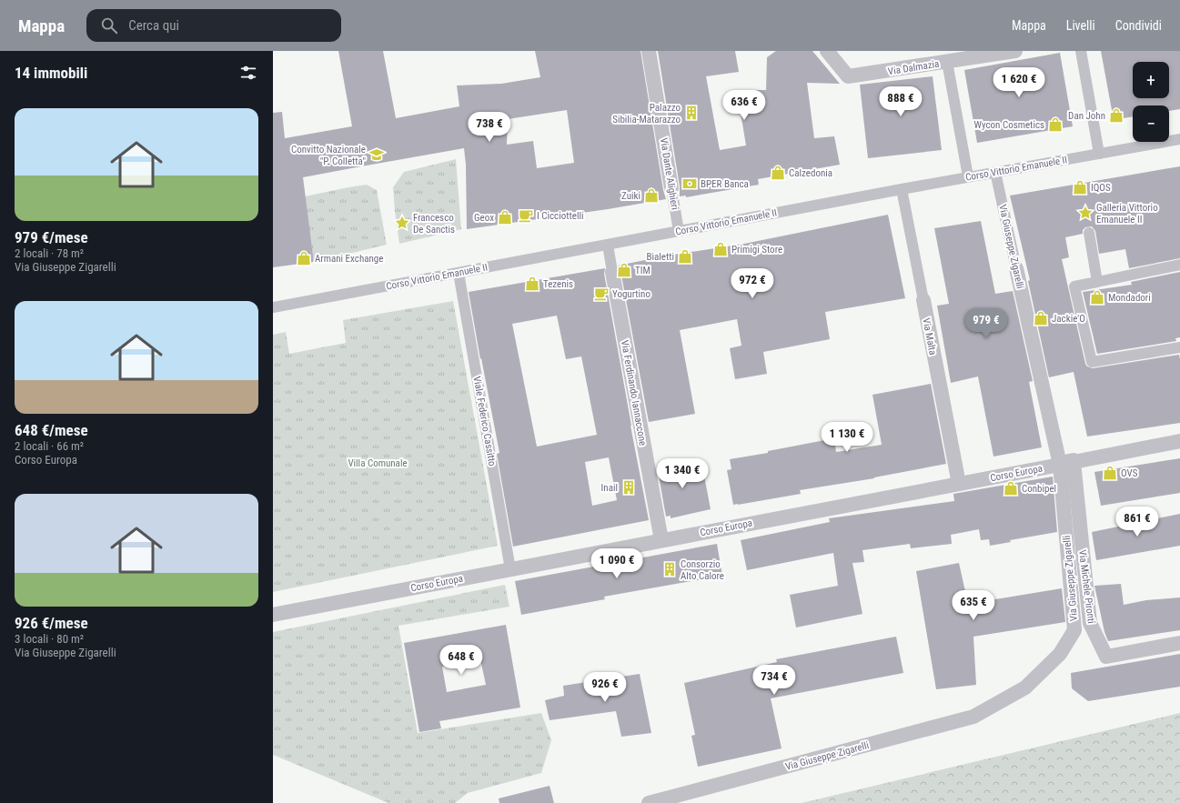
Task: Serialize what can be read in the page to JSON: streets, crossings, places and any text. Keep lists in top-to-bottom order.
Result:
{
  "streets": {
    "street": [
      "Via Dalmazia",
      "Corso Vittorio Emanuele II",
      "Via Dante Alighieri",
      "Via Giuseppe Zigarelli",
      "Via Malta",
      "Via Ferdinando Iannaccone",
      "Viale Federico Cassitto",
      "Corso Europa",
      "Via Michele Pironti"
    ]
  },
  "crossings": [
    ["Via Dalmazia", "Corso Vittorio Emanuele II"],
    ["Corso Vittorio Emanuele II", "Via Dante Alighieri"],
    ["Corso Vittorio Emanuele II", "Via Giuseppe Zigarelli"],
    ["Corso Vittorio Emanuele II", "Via Malta"],
    ["Corso Vittorio Emanuele II", "Via Ferdinando Iannaccone"],
    ["Corso Vittorio Emanuele II", "Viale Federico Cassitto"],
    ["Via Giuseppe Zigarelli", "Corso Europa"],
    ["Via Giuseppe Zigarelli", "Via Michele Pironti"],
    ["Via Malta", "Corso Europa"],
    ["Via Ferdinando Iannaccone", "Corso Europa"],
    ["Viale Federico Cassitto", "Corso Europa"],
    ["Corso Europa", "Via Michele Pironti"]
  ],
  "parks": ["Villa Comunale"],
  "places": {
    "building": ["Palazzo Sibilia-Matarazzo", "Inail", "Consorzio Alto Calore"],
    "shop": [
      "Dan John",
      "Wycon Cosmetics",
      "Calzedonia",
      "IQOS",
      "Zuiki",
      "Geox",
      "Primigi Store",
      "Bialetti",
      "Armani Exchange",
      "TIM",
      "Tezenis",
      "Mondadori",
      "Jackie'O",
      "OVS",
      "Conbipel"
    ],
    "school or university": ["Convitto Nazionale \"P. Colletta\""],
    "bank": ["BPER Banca"],
    "place": ["Galleria Vittorio Emanuele II", "Francesco De Sanctis"],
    "cafe": ["I Cicciottelli", "Yogurtino"]
  },
  "page": {
    "header": "Mappa",
    "search": "Cerca qui",
    "nav": ["Mappa", "Livelli", "Condividi"],
    "heading": "14 immobili",
    "map_buttons": ["+", "−"],
    "price": [
      "1 620 €",
      "888 €",
      "636 €",
      "738 €",
      "972 €",
      "979 €",
      "1 130 €",
      "1 340 €",
      "861 €",
      "1 090 €",
      "635 €",
      "648 €",
      "734 €",
      "926 €"
    ],
    "list": [
      {
        "name": "979 €/mese",
        "note": "2 locali · 78 m² · Via Giuseppe Zigarelli"
      },
      {
        "name": "648 €/mese",
        "note": "2 locali · 66 m² · Corso Europa"
      },
      {
        "name": "926 €/mese",
        "note": "3 locali · 80 m² · Via Giuseppe Zigarelli"
      }
    ]
  }
}
